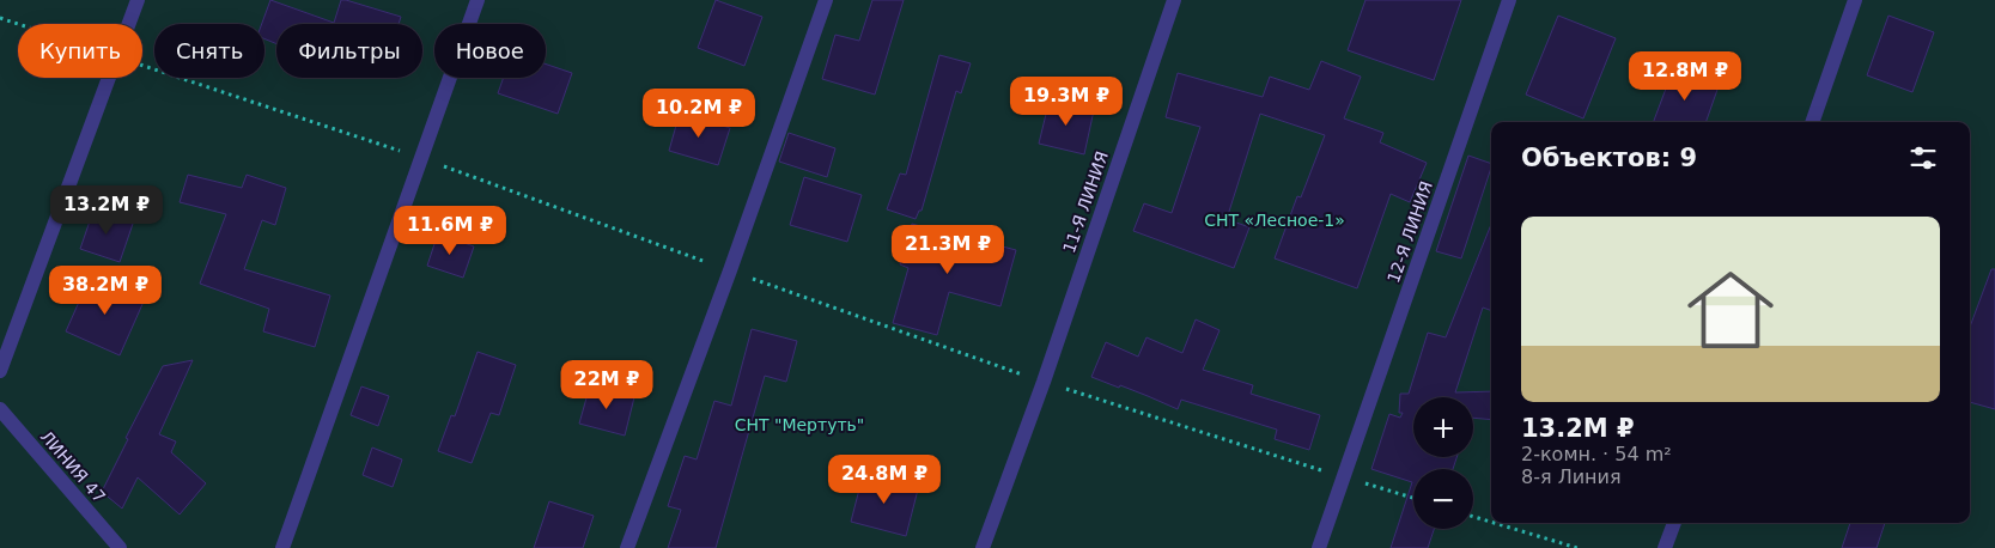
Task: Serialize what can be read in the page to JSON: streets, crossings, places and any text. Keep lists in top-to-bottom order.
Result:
{
  "streets": {
    "street": ["11-Я ЛИНИЯ", "12-Я ЛИНИЯ", "ЛИНИЯ 47"]
  },
  "parks": ["СНТ «Лесное-1»", "СНТ \"Мертуть\""],
  "page": {
    "chip": [
      "Купить",
      "Снять",
      "Фильтры",
      "Новое"
    ],
    "price": [
      "12.8M ₽",
      "19.3M ₽",
      "10.2M ₽",
      "13.2M ₽",
      "11.6M ₽",
      "21.3M ₽",
      "38.2M ₽",
      "22M ₽",
      "24.8M ₽"
    ],
    "heading": "Объектов: 9",
    "list": [
      {
        "name": "13.2M ₽",
        "note": "2-комн. · 54 m² · 8-я Линия"
      }
    ],
    "map_buttons": ["+", "−"]
  }
}
